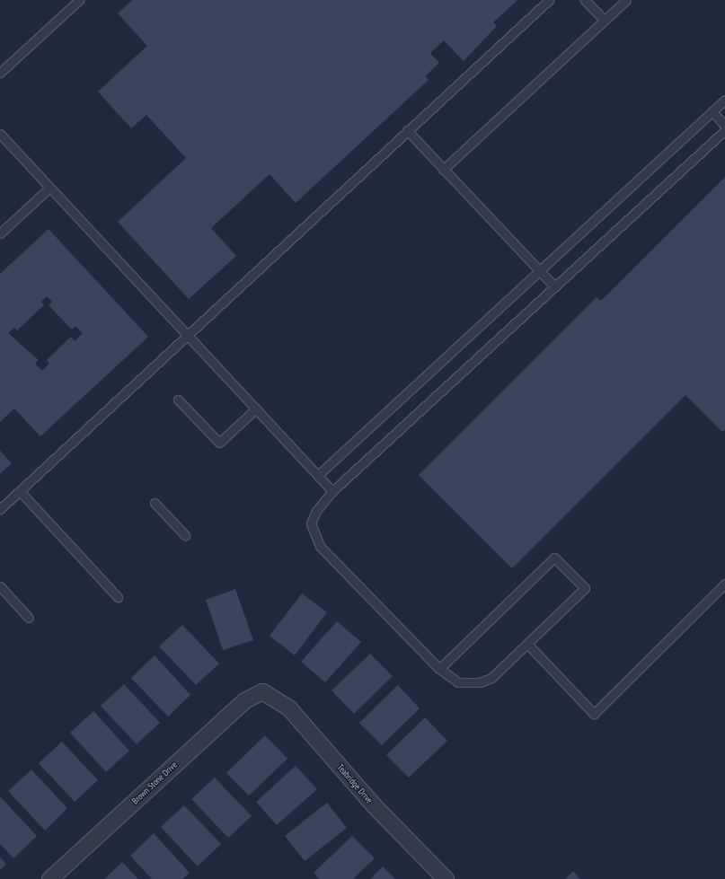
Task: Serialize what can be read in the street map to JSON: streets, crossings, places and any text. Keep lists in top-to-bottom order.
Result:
{
  "streets": {
    "street": ["Brown Stone Drive", "Teabridge Drive"]
  },
  "crossings": [
    ["Brown Stone Drive", "Teabridge Drive"]
  ]
}
